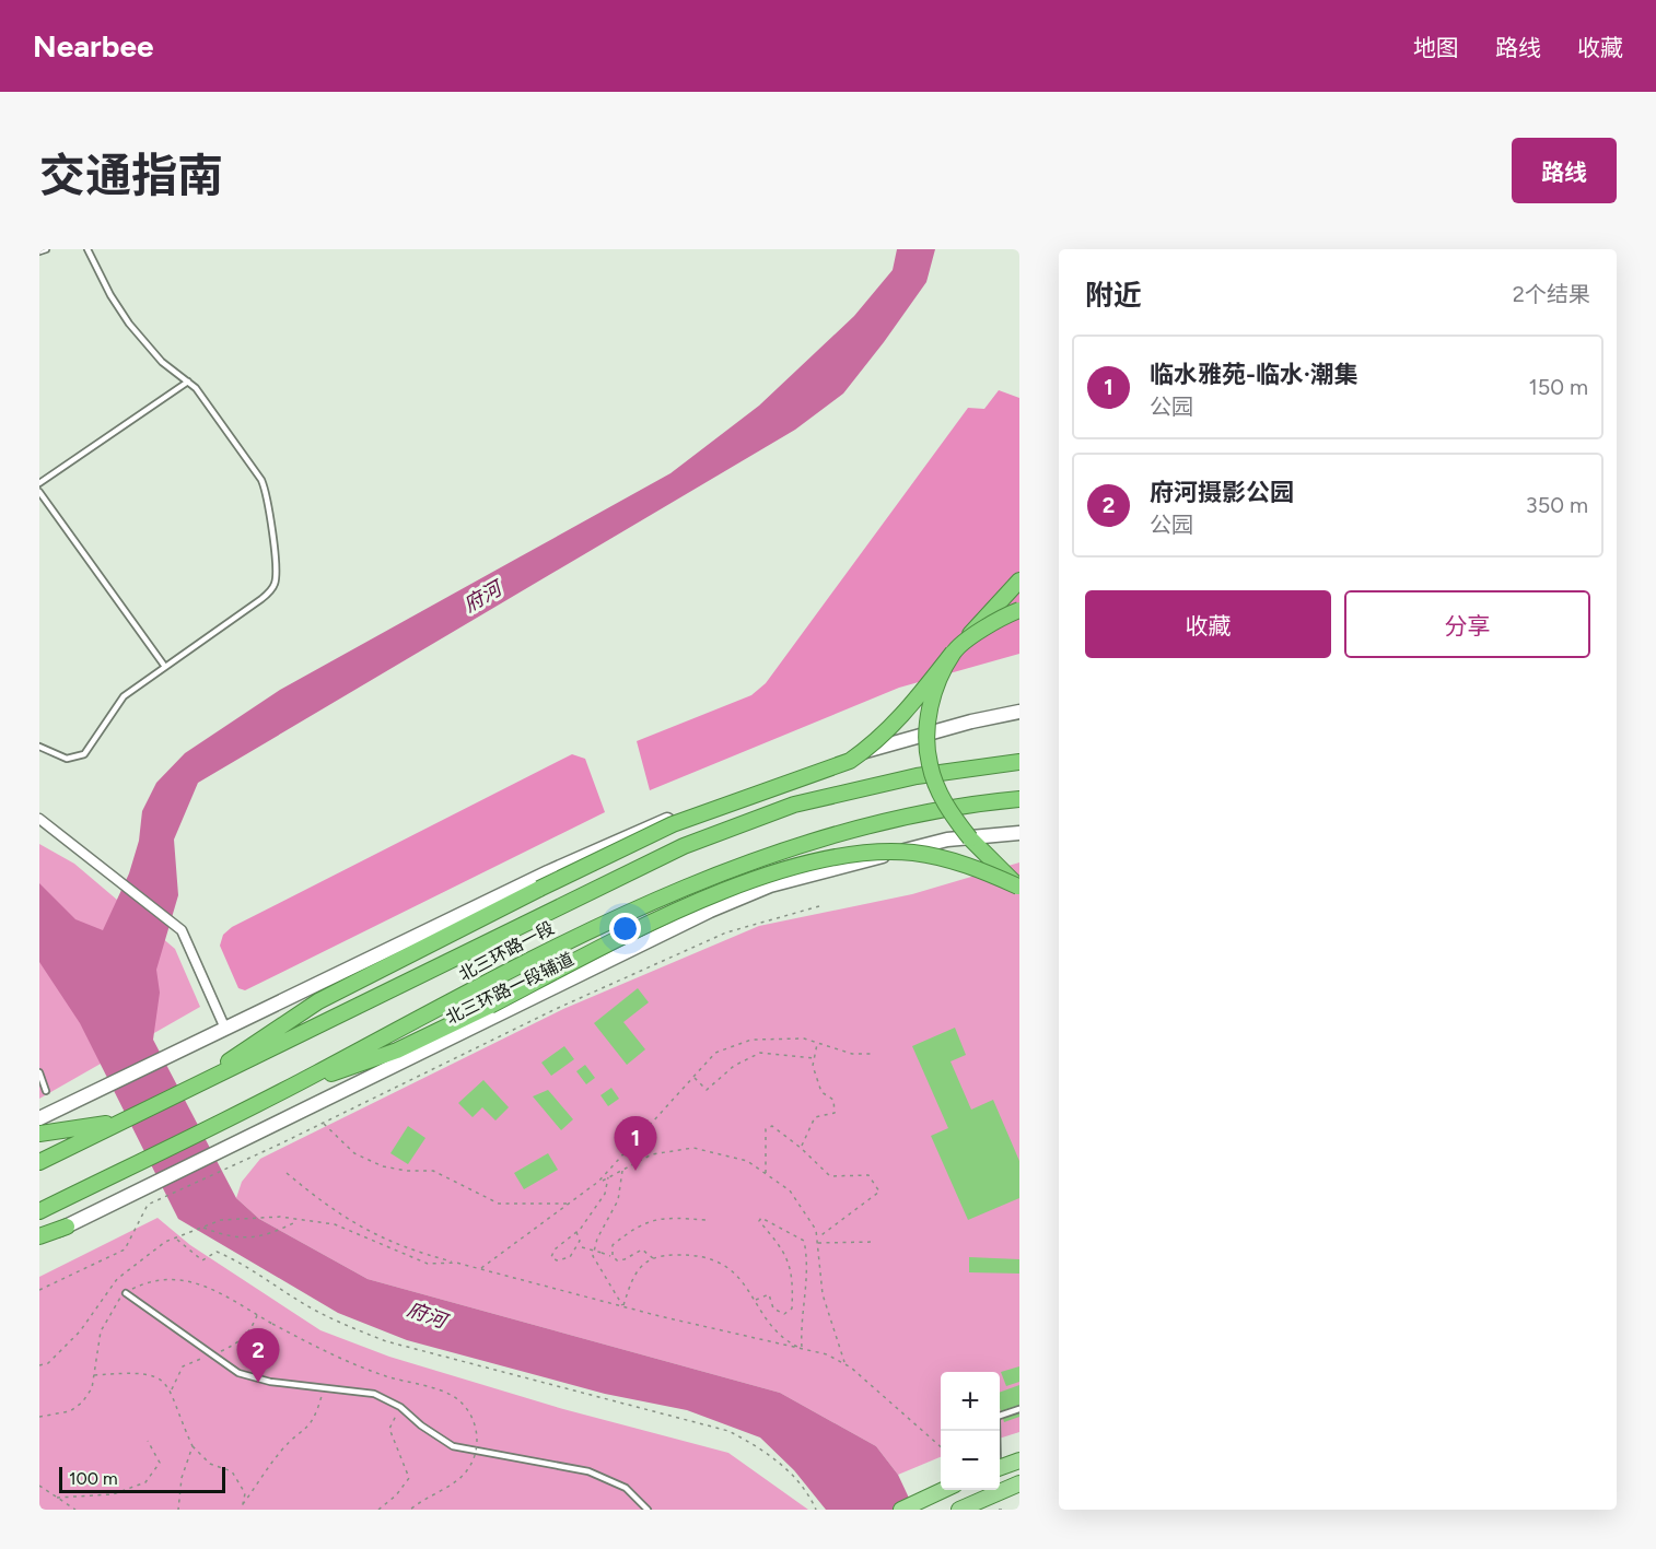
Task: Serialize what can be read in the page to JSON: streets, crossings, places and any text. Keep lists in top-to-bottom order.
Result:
{
  "streets": {
    "highway": ["北三环路一段"],
    "main road": ["北三环路一段辅道"]
  },
  "water": ["府河"],
  "scale_bar": "100 m",
  "page": {
    "header": "Nearbee",
    "nav": ["地图", "路线", "收藏"],
    "title": "交通指南",
    "buttons": [
      "路线",
      ["收藏", "分享"]
    ],
    "heading": ["附近", "2个结果"],
    "list": [
      {
        "mark": "1",
        "name": "临水雅苑-临水·潮集",
        "note": "公园",
        "value": "150 m"
      },
      {
        "mark": "2",
        "name": "府河摄影公园",
        "note": "公园",
        "value": "350 m"
      }
    ],
    "pins": ["1", "2"],
    "map_buttons": ["+", "−"],
    "scale": "100 m"
  }
}
